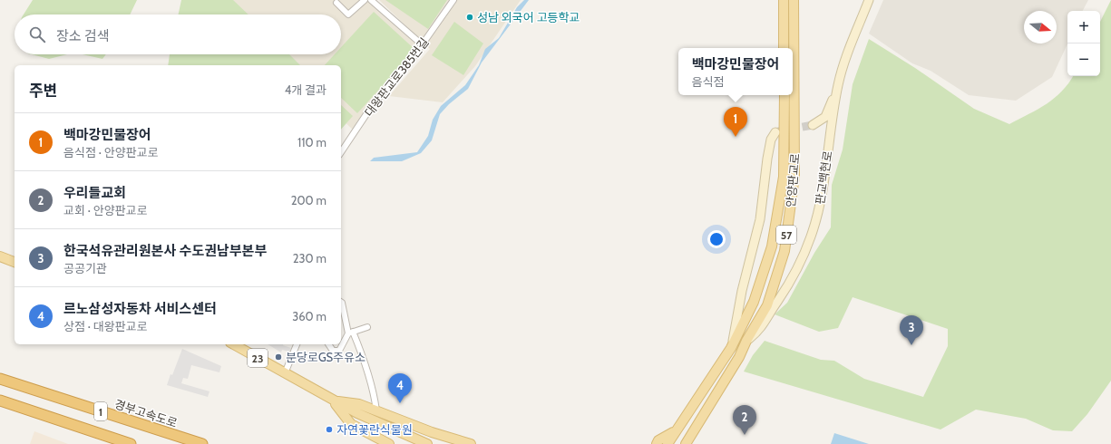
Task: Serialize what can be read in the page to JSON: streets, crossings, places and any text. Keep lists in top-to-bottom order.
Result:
{
  "streets": {
    "highway": ["1", "경부고속도로"],
    "main road": ["안양판교로", "57", "23"],
    "street": ["대왕판교로385번길", "판교백현로"]
  },
  "crossings": [
    ["판교백현로", "안양판교로"]
  ],
  "places": ["성남 외국어 고등학교", "분당로GS주유소", "자연꽃란식물원"],
  "north": "right",
  "page": {
    "map_buttons": ["+", "−"],
    "search": "장소 검색",
    "popup": ["백마강민물장어", "음식점"],
    "heading": ["주변", "4개 결과"],
    "pins": [
      "1",
      "3",
      "4",
      "2"
    ],
    "list": [
      {
        "mark": "1",
        "name": "백마강민물장어",
        "note": "음식점 · 안양판교로",
        "value": "110 m"
      },
      {
        "mark": "2",
        "name": "우리들교회",
        "note": "교회 · 안양판교로",
        "value": "200 m"
      },
      {
        "mark": "3",
        "name": "한국석유관리원본사 수도권남부본부",
        "note": "공공기관",
        "value": "230 m"
      },
      {
        "mark": "4",
        "name": "르노삼성자동차 서비스센터",
        "note": "상점 · 대왕판교로",
        "value": "360 m"
      }
    ]
  }
}
